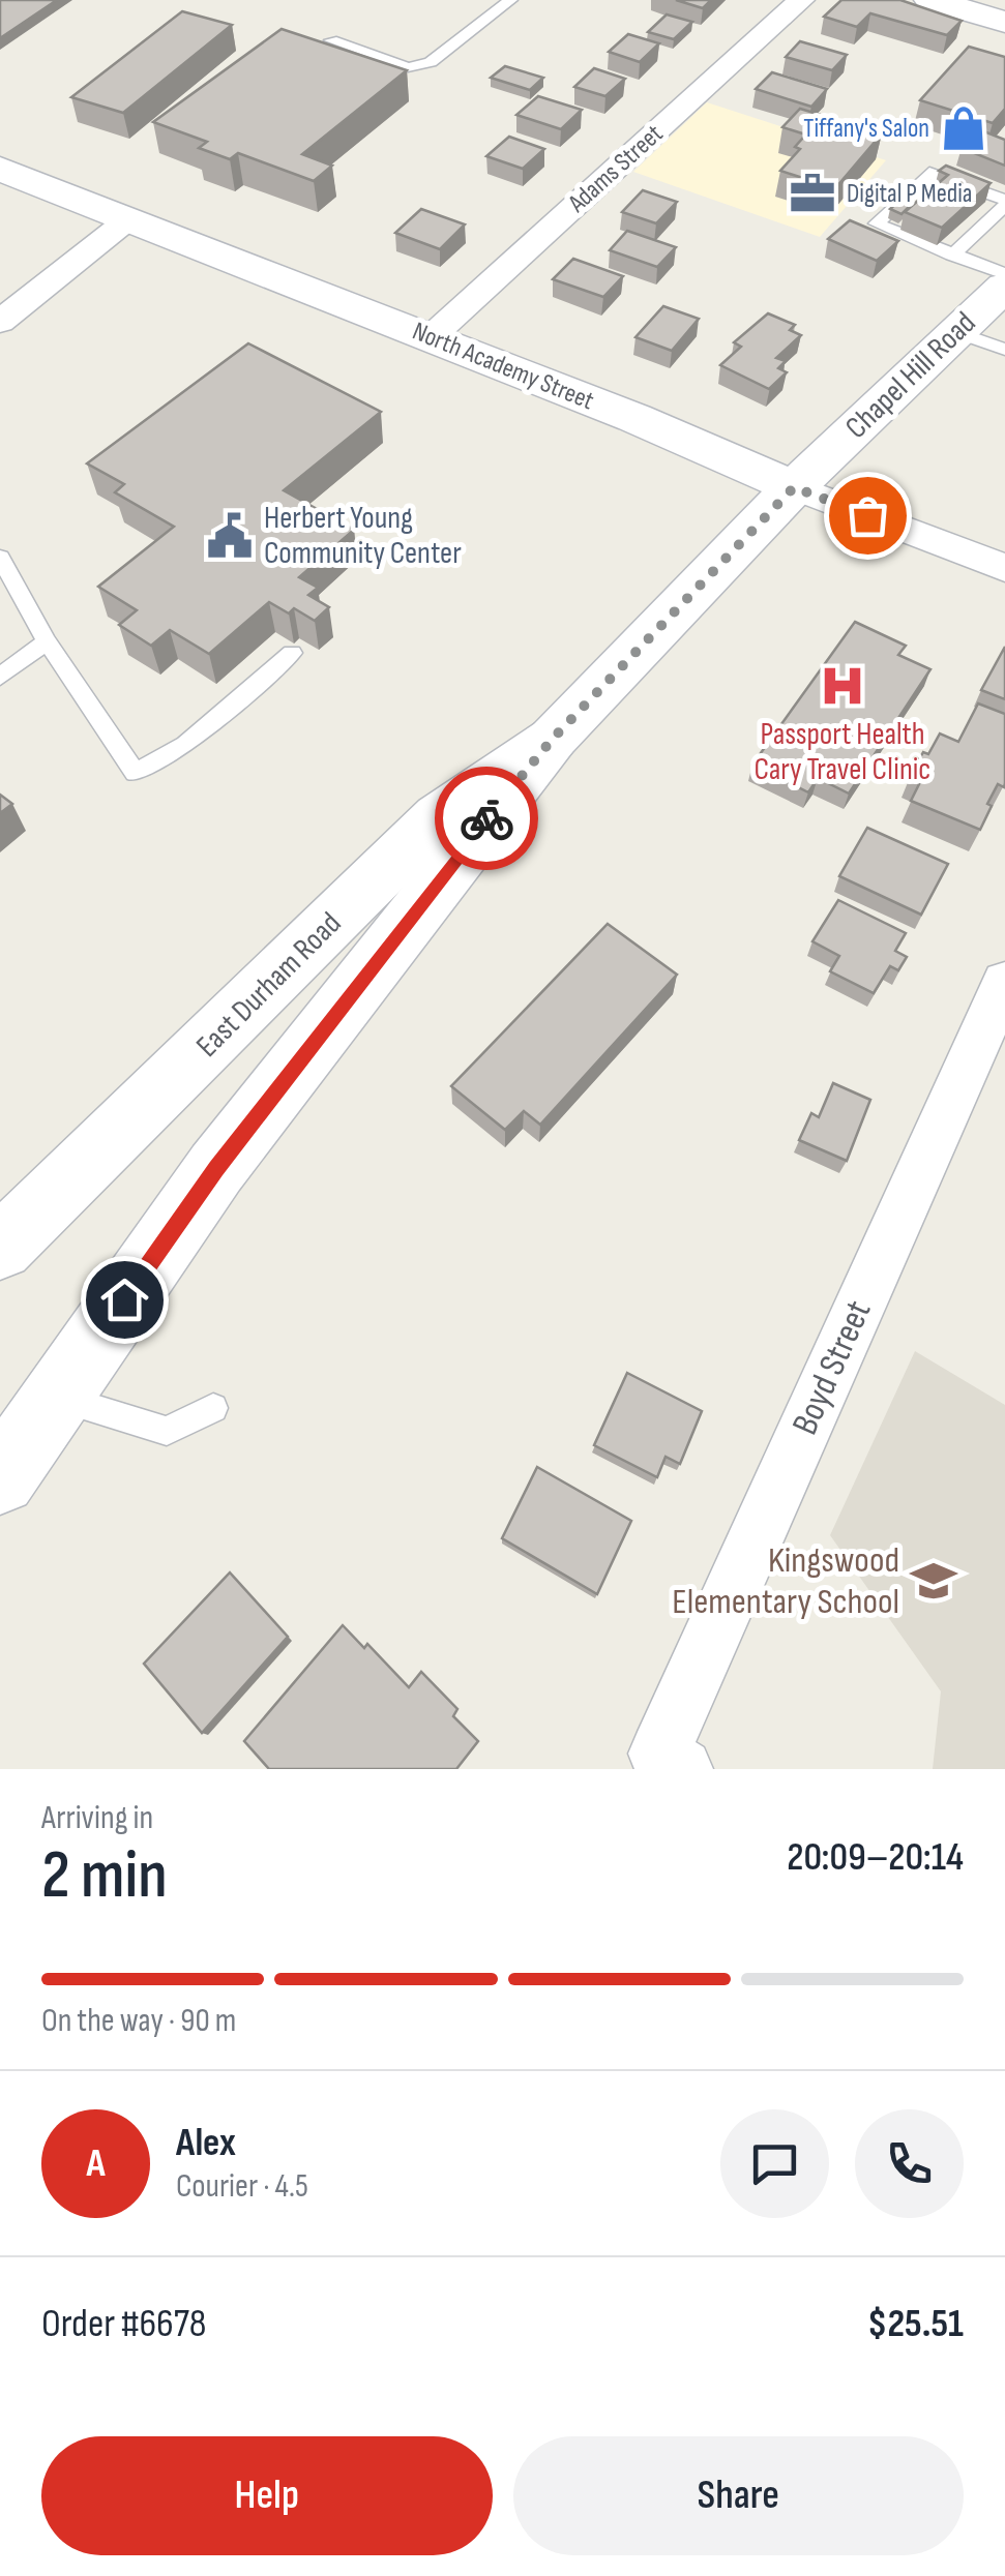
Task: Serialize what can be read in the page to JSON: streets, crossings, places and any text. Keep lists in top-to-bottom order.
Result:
{
  "streets": {
    "main road": ["North Academy Street", "Chapel Hill Road", "East Durham Road"],
    "street": ["Adams Street", "Boyd Street"]
  },
  "crossings": [
    ["Adams Street", "North Academy Street"],
    ["North Academy Street", "Chapel Hill Road"],
    ["Chapel Hill Road", "East Durham Road"]
  ],
  "places": {
    "shop": ["Tiffany's Salon"],
    "office": ["Digital P Media"],
    "public building": ["Herbert Young Community Center"],
    "hospital": ["Passport Health Cary Travel Clinic"],
    "school or university": ["Kingswood Elementary School"]
  },
  "page": {
    "heading": ["2 min", "Arriving in", "20:09–20:14"],
    "panel": [
      "Alex",
      "Courier · 4.5",
      "Order #6678",
      "$25.51"
    ],
    "bar": "On the way · 90 m",
    "round": "A",
    "buttons": ["Help", "Share"]
  }
}
